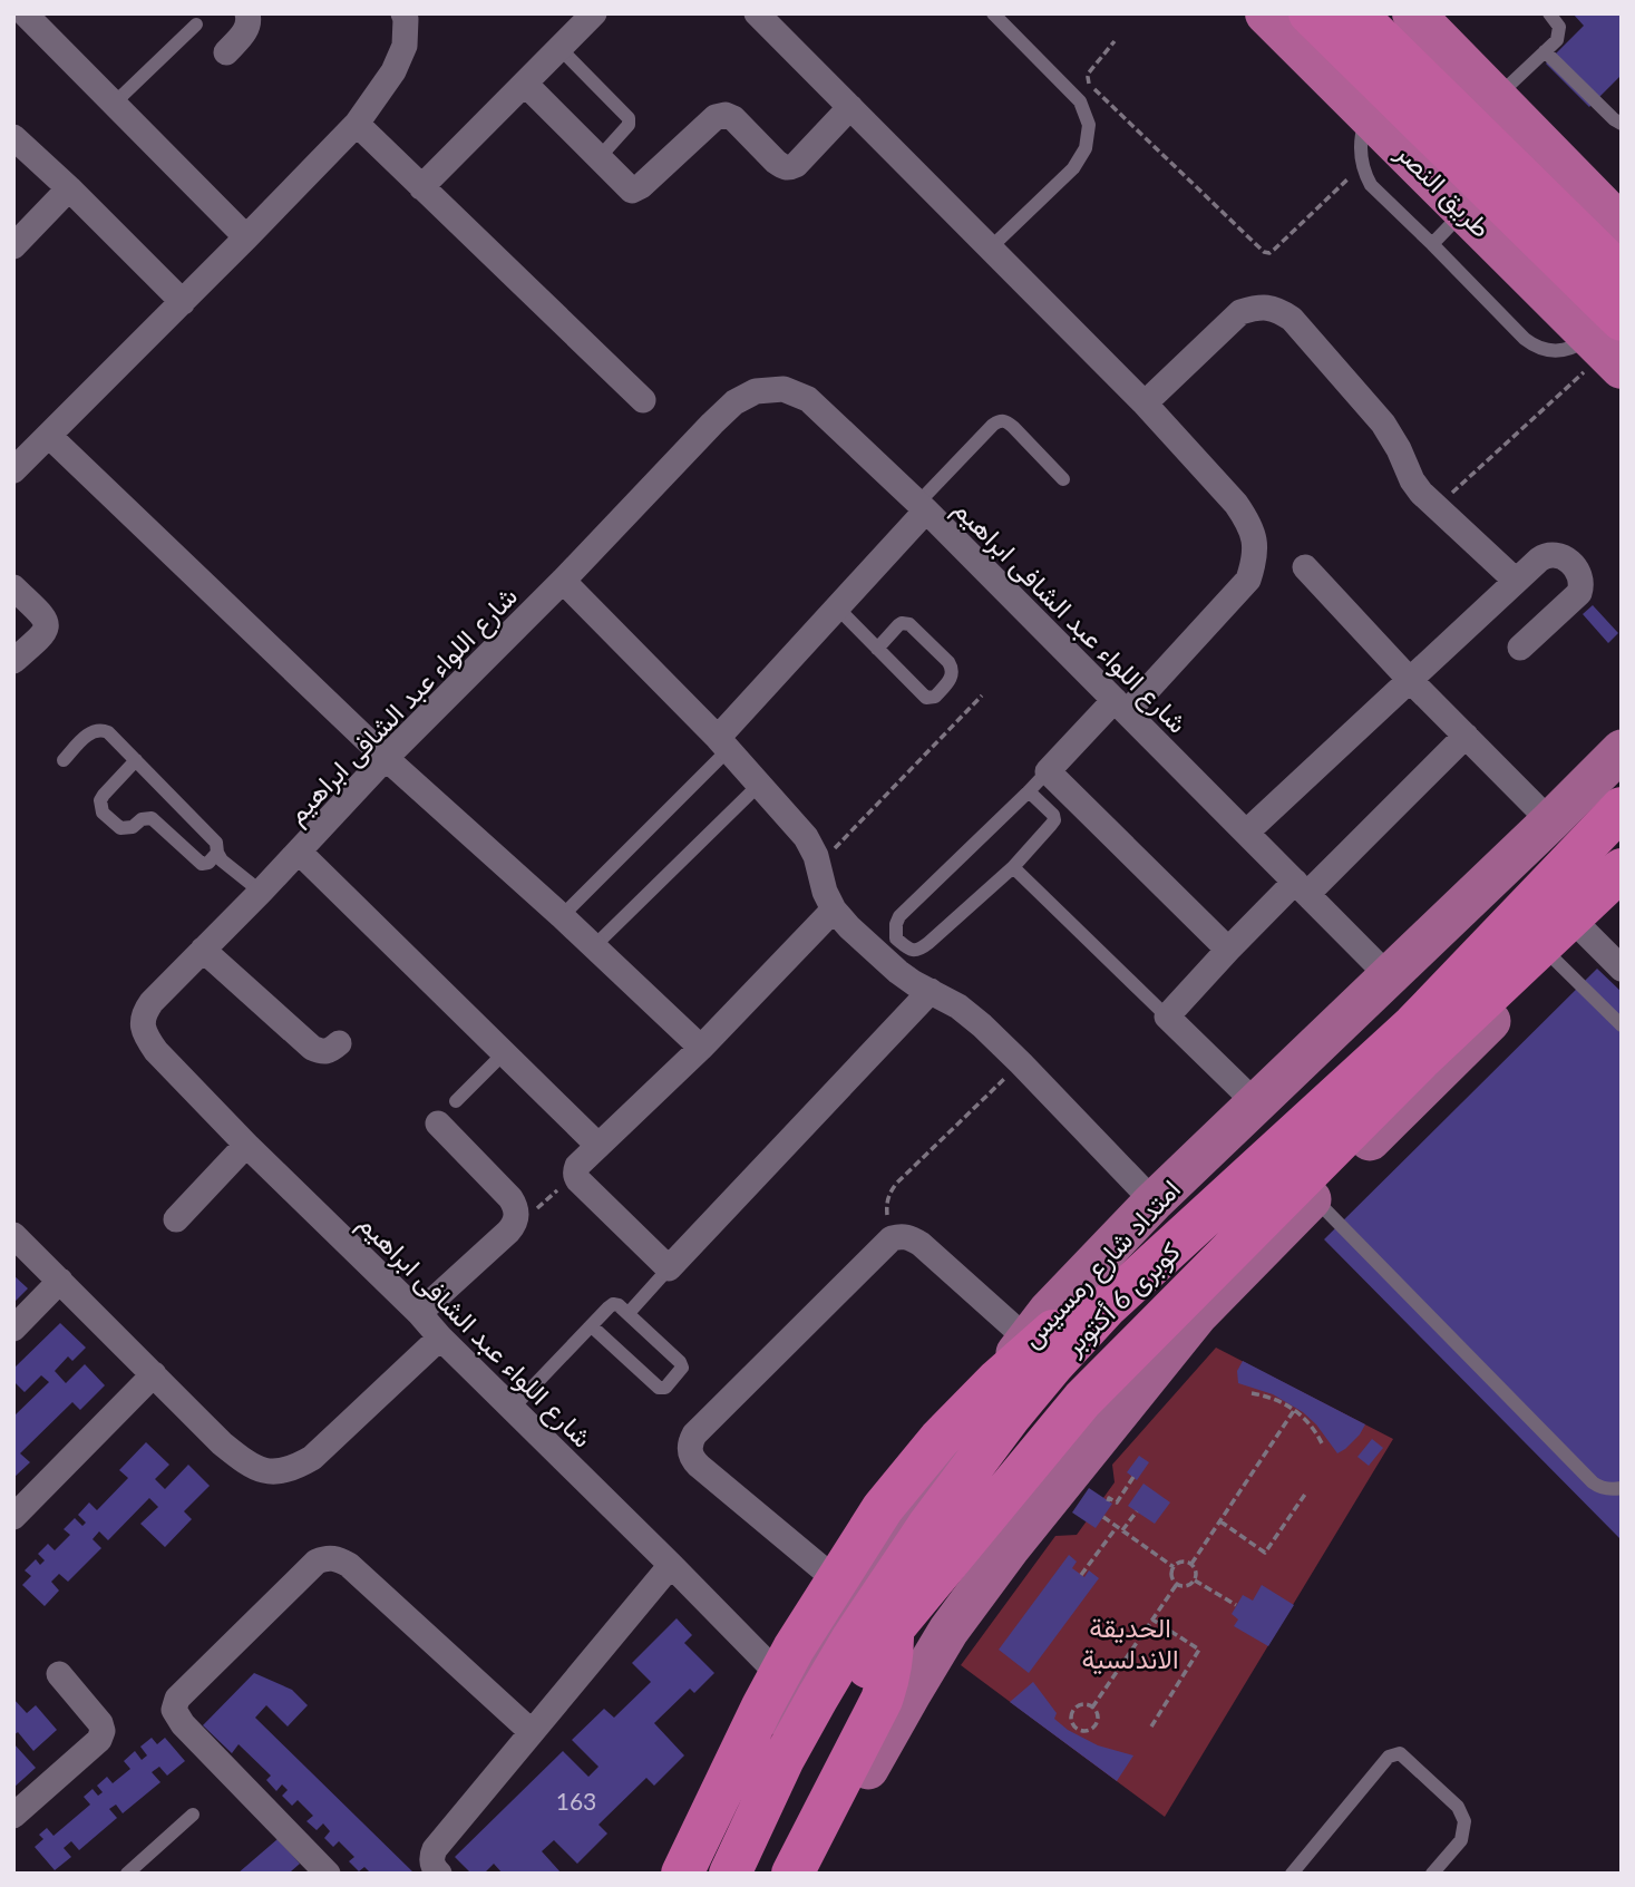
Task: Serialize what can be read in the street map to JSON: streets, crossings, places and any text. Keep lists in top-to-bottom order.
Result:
{
  "streets": {
    "highway": ["طريق النصر", "كوبرى 6 أكتوبر"],
    "main road": ["امتداد شارع رمسيس"],
    "street": ["شارع اللواء عبد الشافى ابراهيم"]
  },
  "crossings": [
    ["شارع اللواء عبد الشافى ابراهيم", "امتداد شارع رمسيس"]
  ],
  "parks": ["الحديقة الاندلسية"],
  "house_numbers": ["163"]
}
